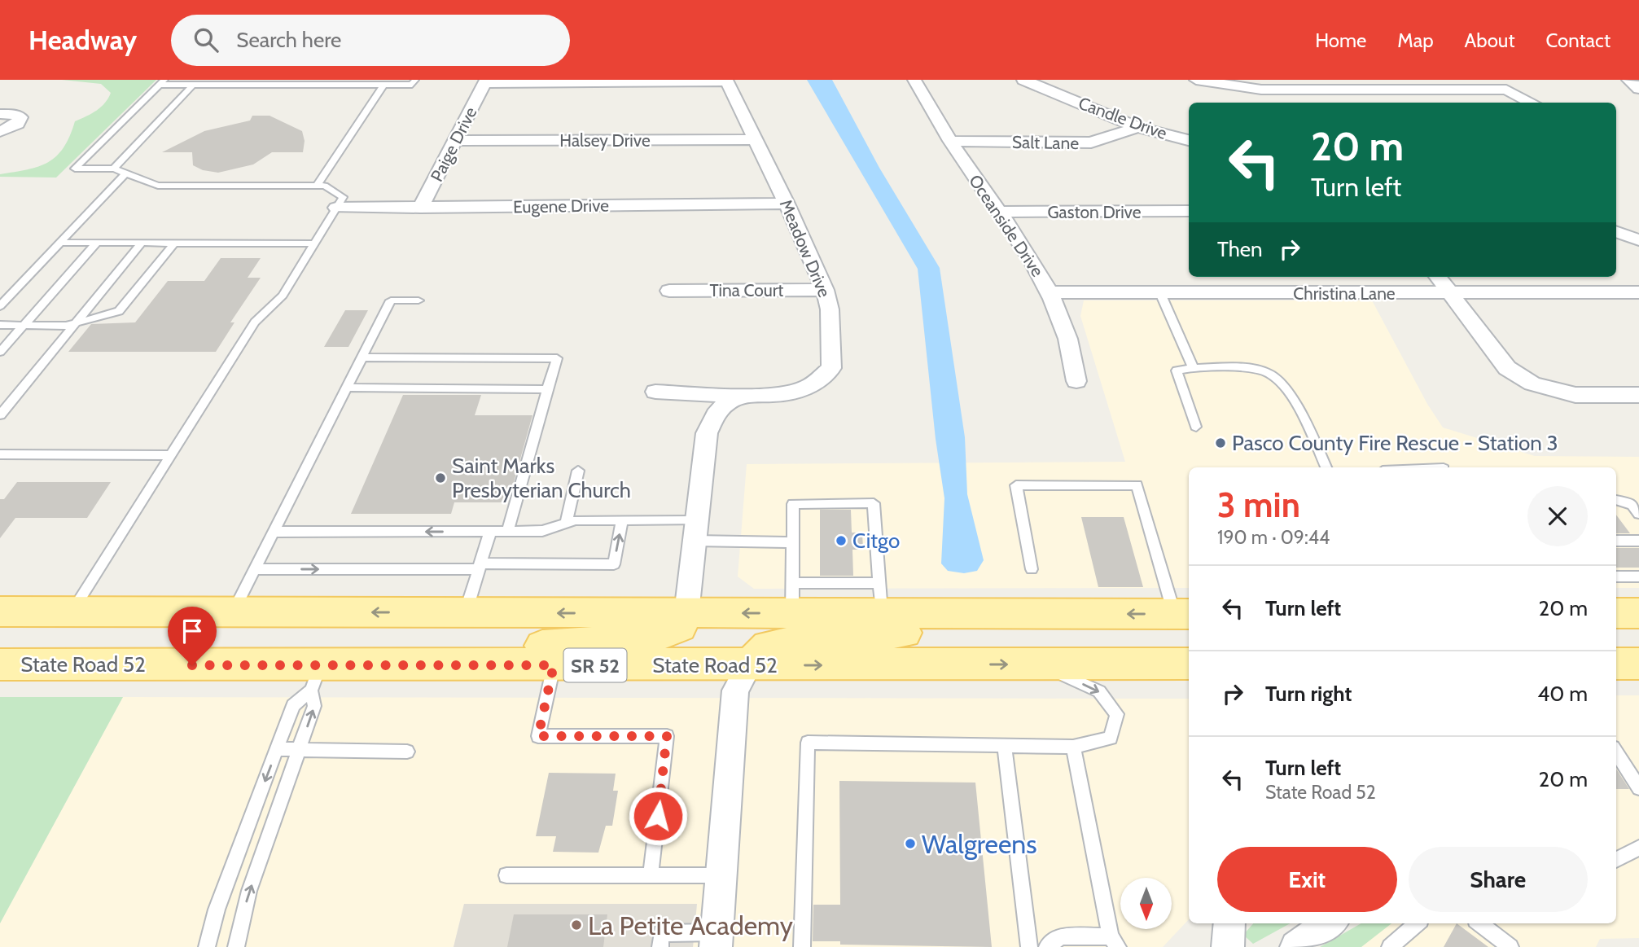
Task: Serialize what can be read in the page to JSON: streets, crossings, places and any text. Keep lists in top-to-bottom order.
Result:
{
  "streets": {
    "main road": ["State Road 52", "SR 52"],
    "street": [
      "Candle Drive",
      "Halsey Drive",
      "Salt Lane",
      "Paige Drive",
      "Eugene Drive",
      "Gaston Drive",
      "Oceanside Drive",
      "Meadow Drive",
      "Tina Court",
      "Christina Lane"
    ]
  },
  "crossings": [
    ["Candle Drive", "Salt Lane"],
    ["Halsey Drive", "Paige Drive"],
    ["Halsey Drive", "Meadow Drive"],
    ["Salt Lane", "Oceanside Drive"],
    ["Paige Drive", "Eugene Drive"],
    ["Eugene Drive", "Meadow Drive"],
    ["Gaston Drive", "Oceanside Drive"],
    ["Oceanside Drive", "Christina Lane"],
    ["Meadow Drive", "Tina Court"]
  ],
  "places": [
    "Pasco County Fire Rescue - Station 3",
    "Saint Marks Presbyterian Church",
    "Citgo",
    "Walgreens",
    "La Petite Academy"
  ],
  "north": "bottom",
  "page": {
    "header": "Headway",
    "search": "Search here",
    "nav": [
      "Home",
      "Map",
      "About",
      "Contact"
    ],
    "turn": ["20 m", "Turn left"],
    "then": "Then",
    "heading": ["3 min", "190 m · 09:44"],
    "list": [
      {
        "name": "Turn left",
        "value": "20 m"
      },
      {
        "name": "Turn right",
        "value": "40 m"
      },
      {
        "name": "Turn left",
        "note": "State Road 52",
        "value": "20 m"
      }
    ],
    "buttons": ["Exit", "Share"]
  }
}
